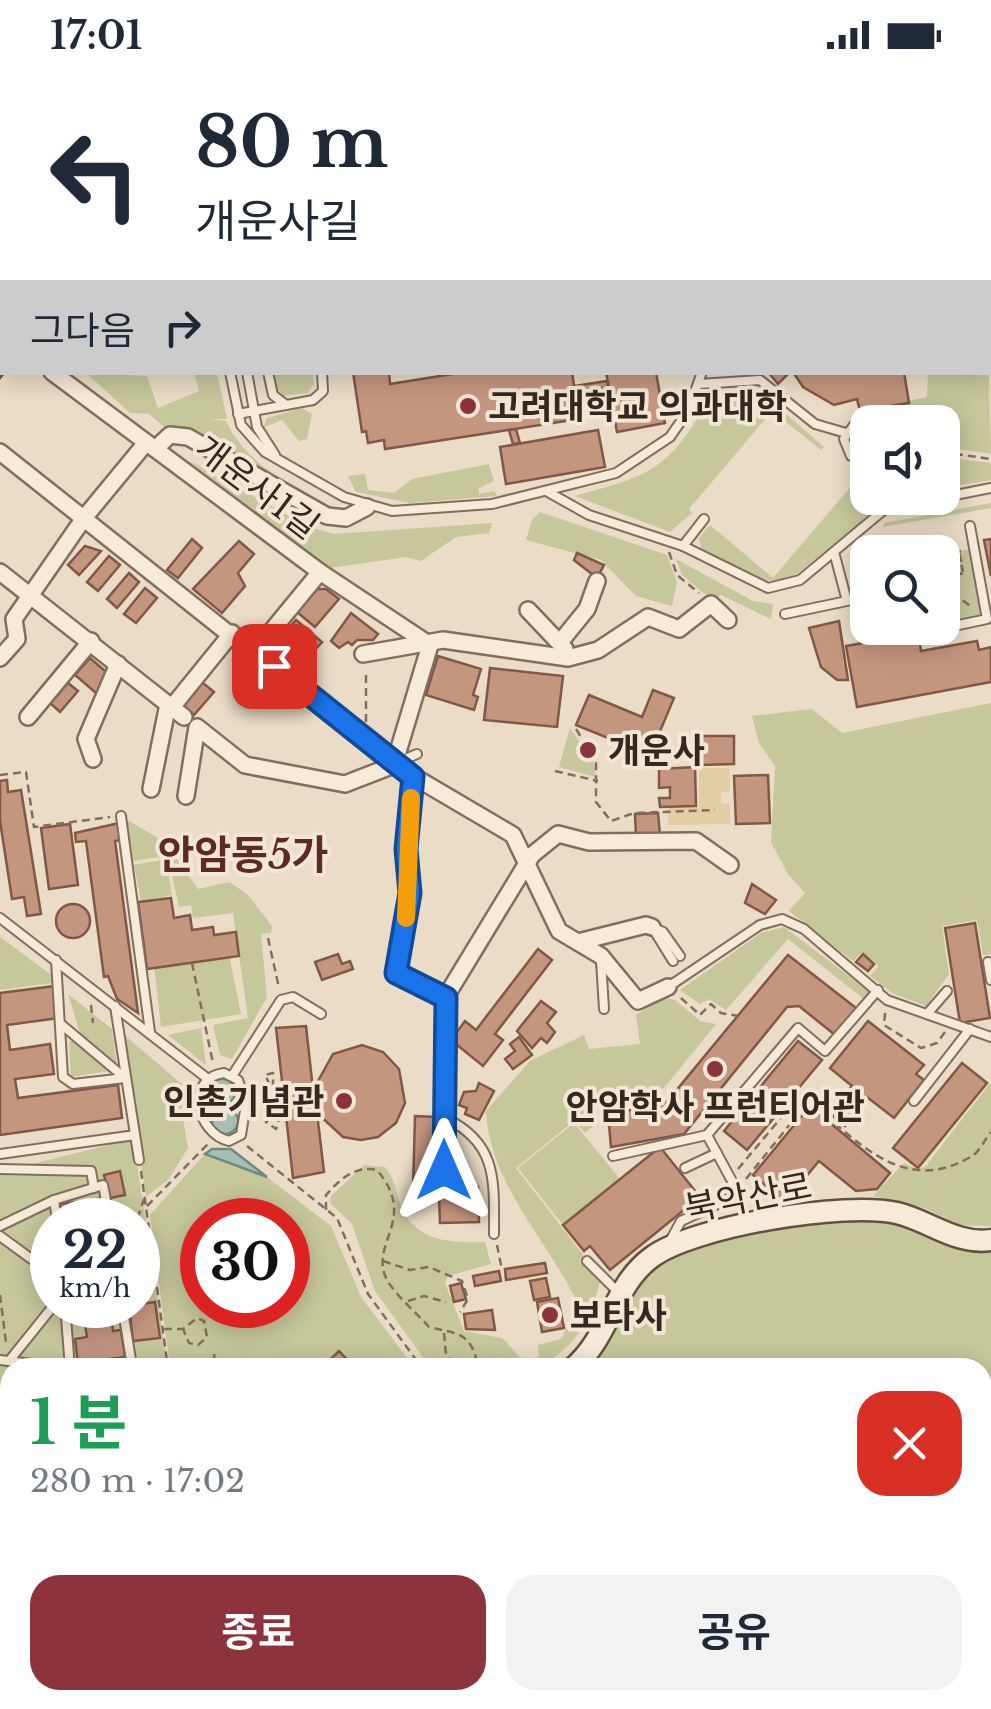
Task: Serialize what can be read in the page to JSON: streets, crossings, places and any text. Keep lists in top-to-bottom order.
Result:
{
  "streets": {
    "street": ["개운사1길", "북악산로"]
  },
  "districts": ["안암동5가"],
  "places": [
    "고려대학교 의과대학",
    "개운사",
    "안암학사 프런티어관",
    "인촌기념관",
    "보타사"
  ],
  "page": {
    "status": "17:01",
    "turn": ["80 m", "개운사길"],
    "then": "그다음",
    "speed": "22 km/h",
    "limit": "30",
    "heading": ["1 분", "280 m · 17:02"],
    "buttons": ["종료", "공유"]
  }
}
